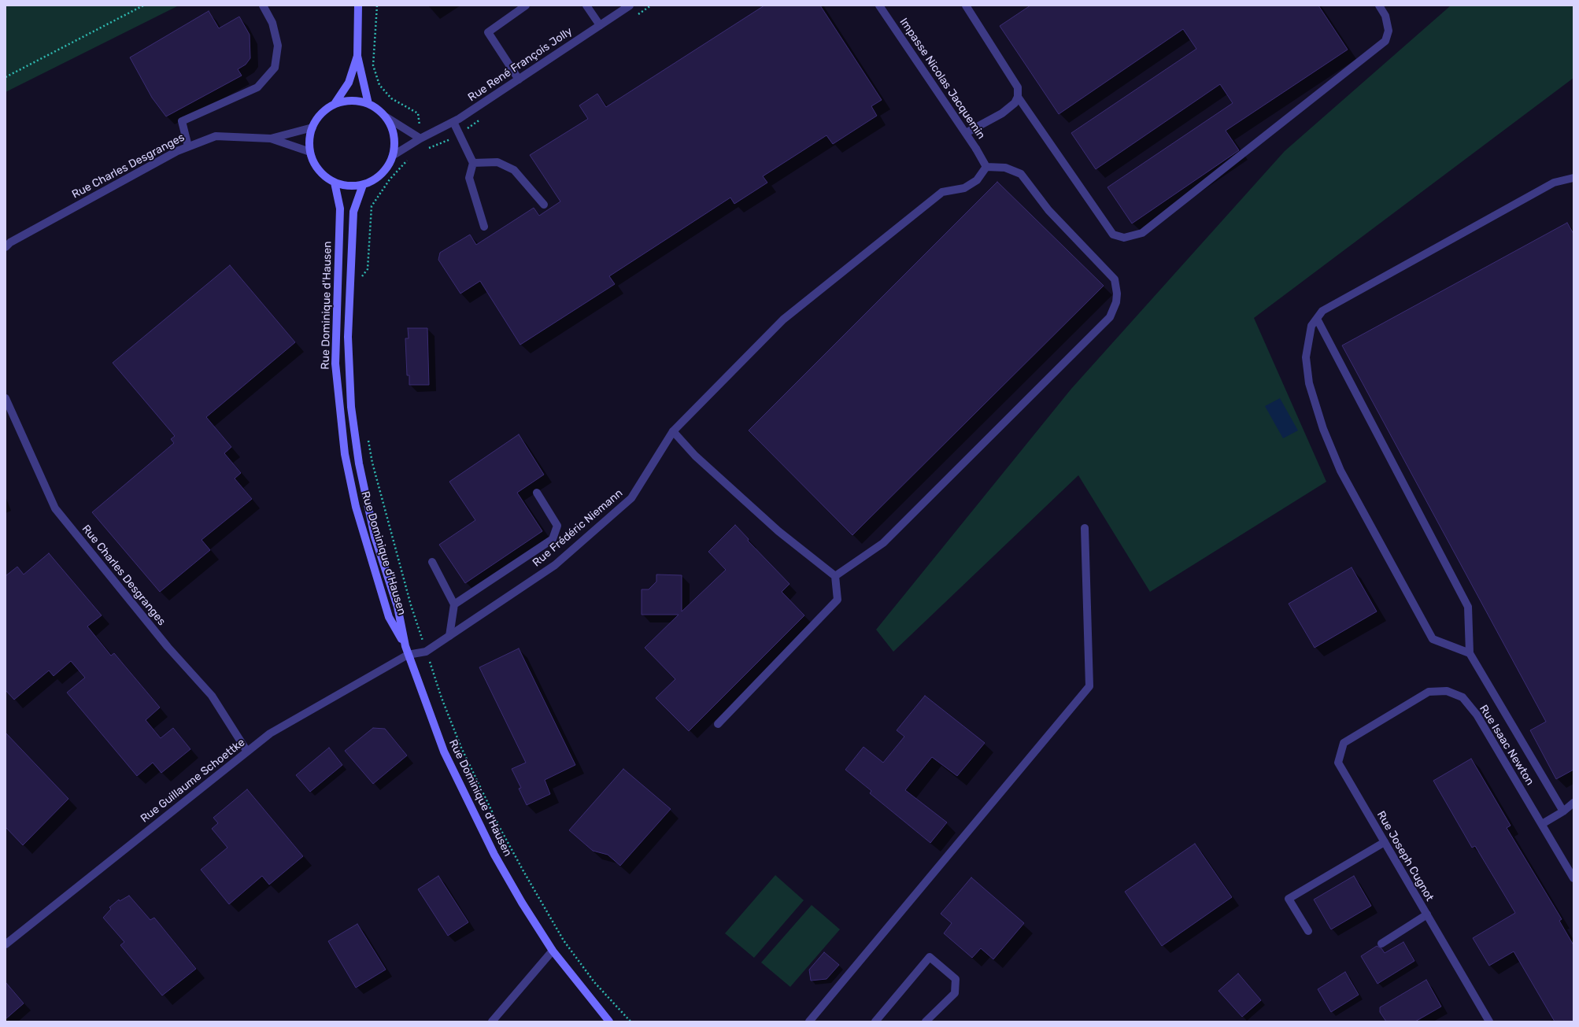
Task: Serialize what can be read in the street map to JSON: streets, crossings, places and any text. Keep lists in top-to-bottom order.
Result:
{
  "streets": {
    "street": [
      "Rue René François Jolly",
      "Impasse Nicolas Jacquemin",
      "Rue Charles Desgranges",
      "Rue Dominique d'Hausen",
      "Rue Frédéric Niemann",
      "Rue Isaac Newton",
      "Rue Guillaume Schoettke",
      "Rue Joseph Cugnot"
    ]
  },
  "crossings": [
    ["Rue René François Jolly", "Rue Charles Desgranges"],
    ["Rue René François Jolly", "Rue Dominique d'Hausen"],
    ["Impasse Nicolas Jacquemin", "Rue Frédéric Niemann"],
    ["Rue Charles Desgranges", "Rue Dominique d'Hausen"],
    ["Rue Charles Desgranges", "Rue Guillaume Schoettke"],
    ["Rue Dominique d'Hausen", "Rue Frédéric Niemann"],
    ["Rue Dominique d'Hausen", "Rue Guillaume Schoettke"],
    ["Rue Frédéric Niemann", "Rue Guillaume Schoettke"],
    ["Rue Isaac Newton", "Rue Joseph Cugnot"]
  ]
}
